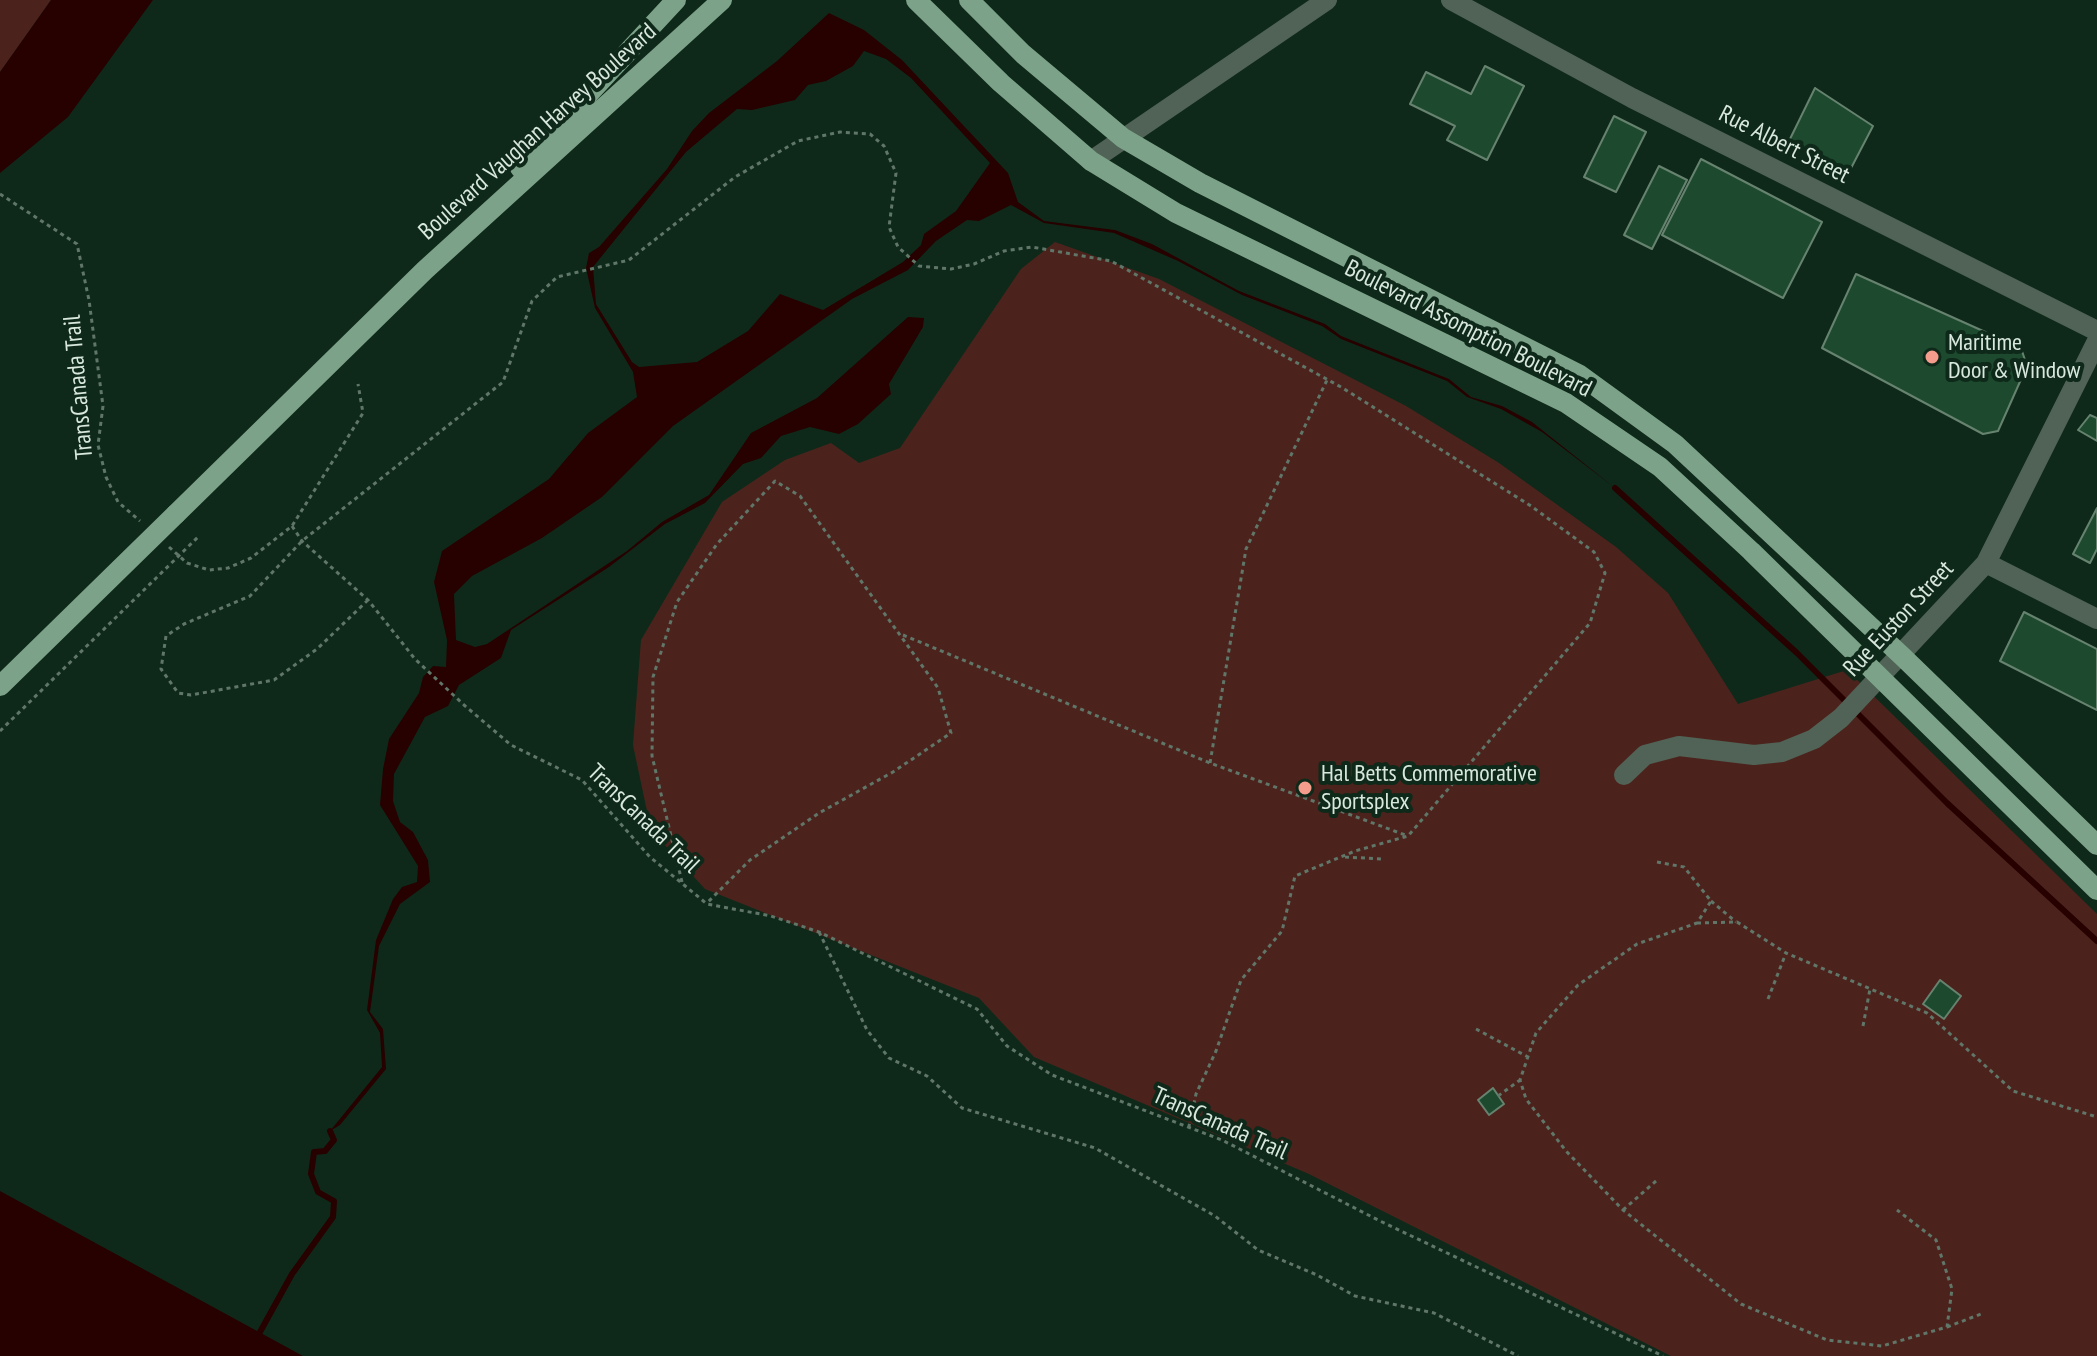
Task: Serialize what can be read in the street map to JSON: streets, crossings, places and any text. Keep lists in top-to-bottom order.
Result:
{
  "streets": {
    "main road": ["Boulevard Vaughan Harvey Boulevard", "Boulevard Assomption Boulevard"],
    "street": ["Rue Albert Street", "Rue Euston Street"],
    "path": ["TransCanada Trail"]
  },
  "crossings": [
    ["Boulevard Assomption Boulevard", "Rue Euston Street"]
  ],
  "places": ["Maritime Door & Window", "Hal Betts Commemorative Sportsplex"]
}
